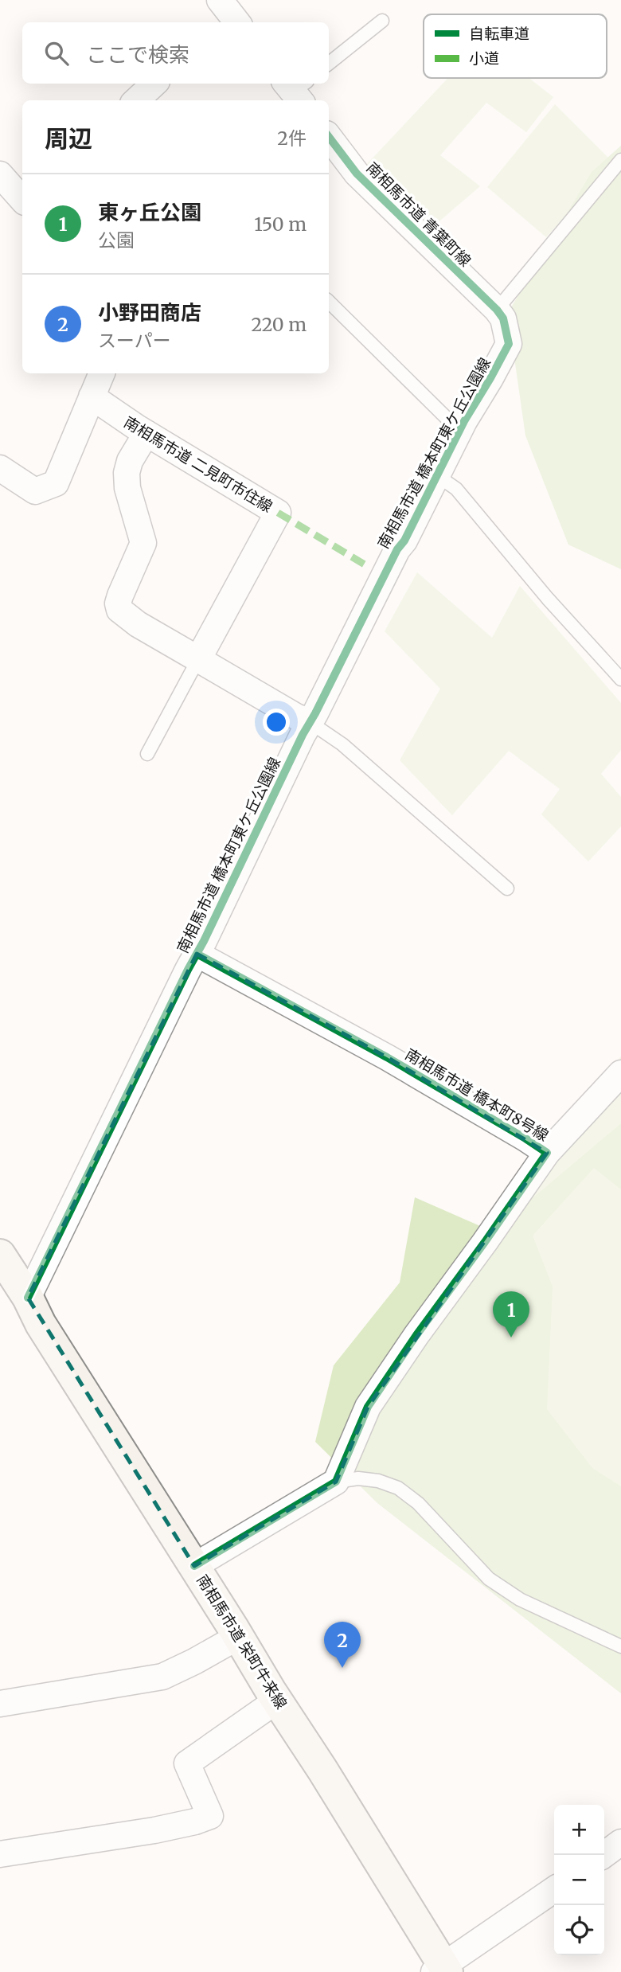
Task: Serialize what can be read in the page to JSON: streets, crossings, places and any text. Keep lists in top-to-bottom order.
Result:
{
  "streets": {
    "street": [
      "南相馬市道 青葉町線",
      "南相馬市道 橋本町東ケ丘公園線",
      "南相馬市道 二見町市住線",
      "南相馬市道 橋本町8号線",
      "南相馬市道 栄町牛来線"
    ]
  },
  "crossings": [
    ["南相馬市道 青葉町線", "南相馬市道 橋本町東ケ丘公園線"],
    ["南相馬市道 橋本町東ケ丘公園線", "南相馬市道 橋本町8号線"],
    ["南相馬市道 橋本町東ケ丘公園線", "南相馬市道 栄町牛来線"]
  ],
  "legend": ["自転車道", "小道"],
  "page": {
    "search": "ここで検索",
    "heading": ["周辺", "2件"],
    "list": [
      {
        "mark": "1",
        "name": "東ヶ丘公園",
        "note": "公園",
        "value": "150 m"
      },
      {
        "mark": "2",
        "name": "小野田商店",
        "note": "スーパー",
        "value": "220 m"
      }
    ],
    "pins": ["1", "2"],
    "map_buttons": ["+", "−"]
  }
}
